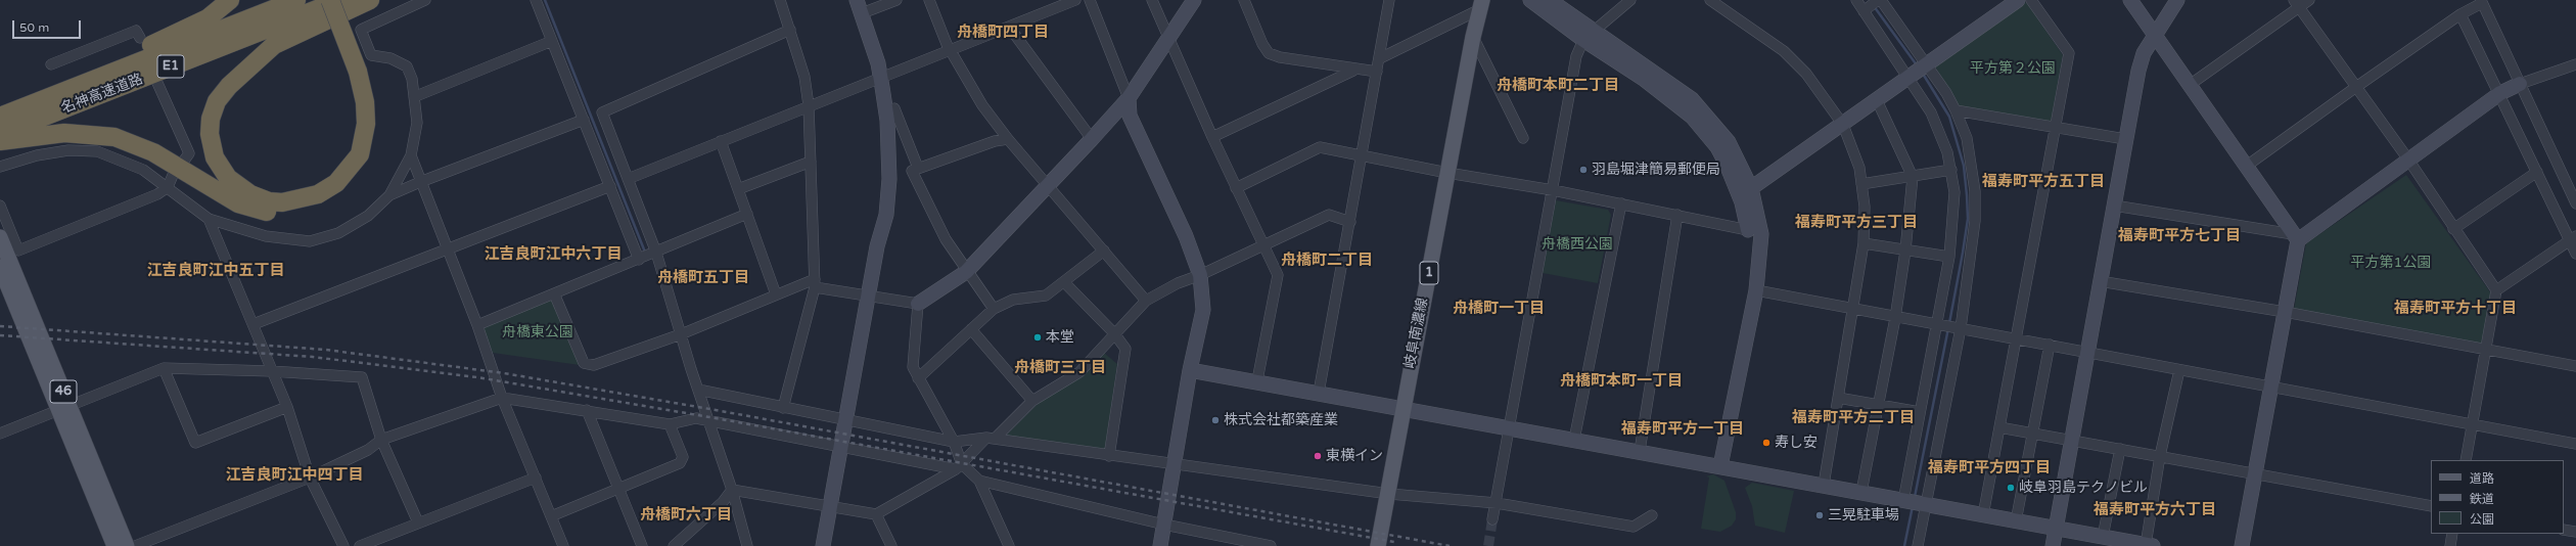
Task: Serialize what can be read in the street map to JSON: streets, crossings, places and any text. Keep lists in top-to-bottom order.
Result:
{
  "streets": {
    "highway": ["E1", "名神高速道路"],
    "main road": ["1", "岐阜南濃線", "46"]
  },
  "districts": [
    "舟橋町四丁目",
    "舟橋町本町二丁目",
    "福寿町平方五丁目",
    "福寿町平方三丁目",
    "福寿町平方七丁目",
    "江吉良町江中六丁目",
    "舟橋町二丁目",
    "江吉良町江中五丁目",
    "舟橋町五丁目",
    "舟橋町一丁目",
    "福寿町平方十丁目",
    "舟橋町三丁目",
    "舟橋町本町一丁目",
    "福寿町平方二丁目",
    "福寿町平方一丁目",
    "福寿町平方四丁目",
    "江吉良町江中四丁目",
    "福寿町平方六丁目",
    "舟橋町六丁目"
  ],
  "parks": [
    "平方第２公園",
    "舟橋西公園",
    "平方第1公園",
    "舟橋東公園"
  ],
  "places": [
    "羽島堀津簡易郵便局",
    "本堂",
    "株式会社都築産業",
    "寿し安",
    "東横イン",
    "岐阜羽島テクノビル",
    "三晃駐車場"
  ],
  "legend": ["道路", "鉄道", "公園"],
  "scale_bar": "50 m"
}
